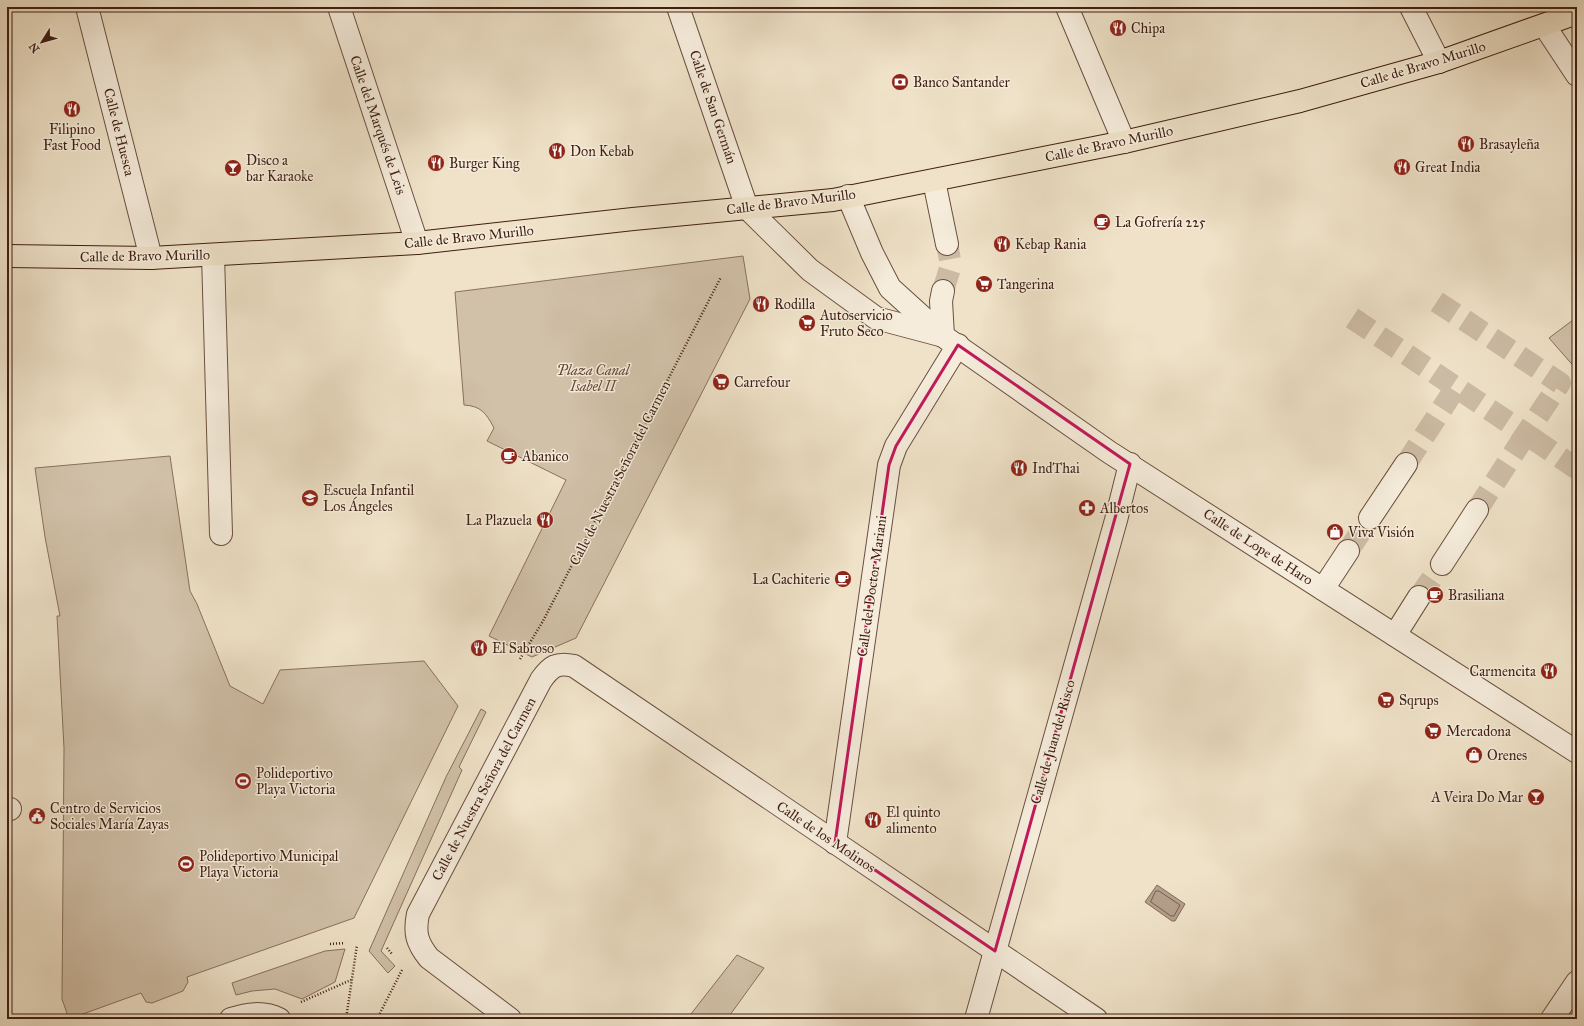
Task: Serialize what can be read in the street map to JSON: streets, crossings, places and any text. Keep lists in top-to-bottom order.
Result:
{
  "streets": {
    "main road": ["Calle de Bravo Murillo"],
    "street": [
      "Calle de San Germán",
      "Calle del Marqués de Leis",
      "Calle de Huesca",
      "Calle de Nuestra Señora del Carmen",
      "Calle de Lope de Haro",
      "Calle del Doctor Mariani",
      "Calle de Juan del Risco",
      "Calle de los Molinos"
    ]
  },
  "crossings": [
    ["Calle de Bravo Murillo", "Calle de San Germán"],
    ["Calle de Bravo Murillo", "Calle del Marqués de Leis"],
    ["Calle de Bravo Murillo", "Calle de Huesca"],
    ["Calle de Bravo Murillo", "Calle de Lope de Haro"],
    ["Calle de San Germán", "Calle de Lope de Haro"],
    ["Calle de Nuestra Señora del Carmen", "Calle de los Molinos"],
    ["Calle de Lope de Haro", "Calle del Doctor Mariani"],
    ["Calle de Lope de Haro", "Calle de Juan del Risco"],
    ["Calle del Doctor Mariani", "Calle de los Molinos"],
    ["Calle de Juan del Risco", "Calle de los Molinos"]
  ],
  "parks": ["Plaza Canal Isabel II"],
  "places": {
    "restaurant": [
      "Chipa",
      "Filipino Fast Food",
      "Brasayleña",
      "Don Kebab",
      "Burger King",
      "Great India",
      "Kebap Rania",
      "Rodilla",
      "IndThai",
      "La Plazuela",
      "El Sabroso",
      "Carmencita",
      "El quinto alimento"
    ],
    "bank": ["Banco Santander"],
    "bar": ["Disco a bar Karaoke", "A Veira Do Mar"],
    "cafe": [
      "La Gofrería 225",
      "Abanico",
      "La Cachiterie",
      "Brasiliana"
    ],
    "supermarket": [
      "Tangerina",
      "Autoservicio Fruto Seco",
      "Carrefour",
      "Sqrups",
      "Mercadona"
    ],
    "school or university": ["Escuela Infantil Los Ángeles"],
    "pharmacy": ["Albertos"],
    "shop": ["Viva Visión", "Orenes"],
    "sports": ["Polideportivo Playa Victoria", "Polideportivo Municipal Playa Victoria"],
    "public building": ["Centro de Servicios Sociales María Zayas"]
  },
  "north": "bottom left"
}
